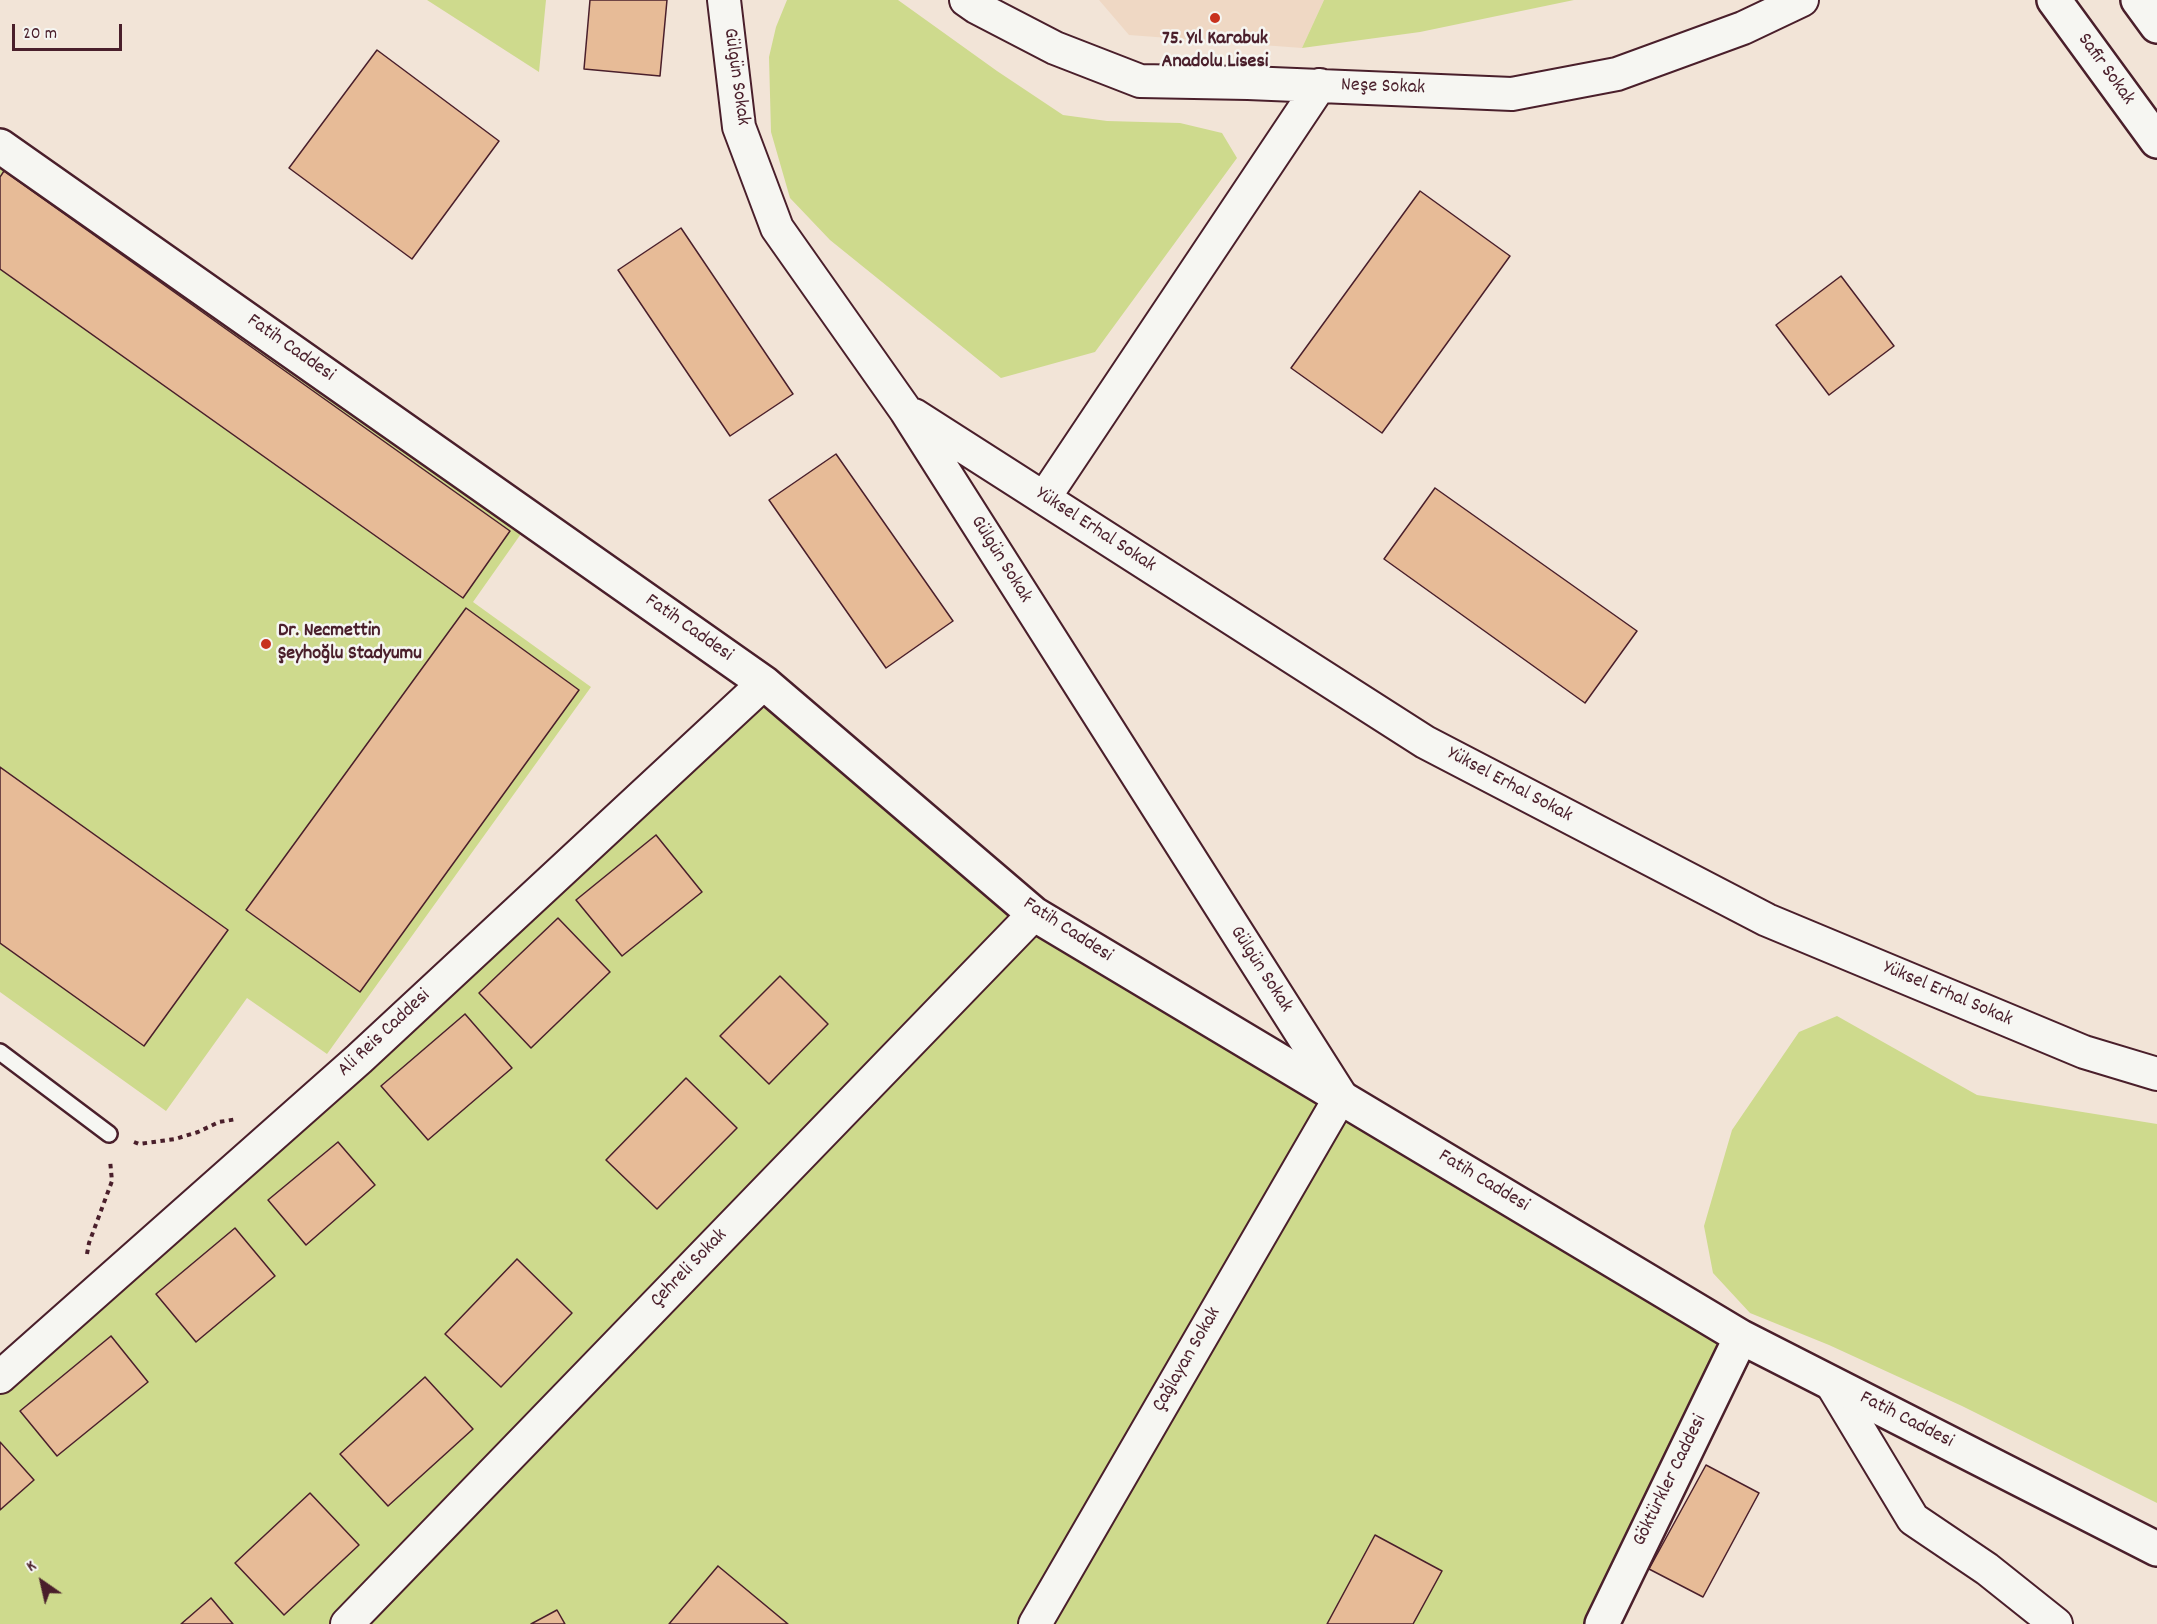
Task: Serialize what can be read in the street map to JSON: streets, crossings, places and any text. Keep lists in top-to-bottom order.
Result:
{
  "streets": {
    "street": [
      "Safir Sokak",
      "Gülgün Sokak",
      "Neşe Sokak",
      "Fatih Caddesi",
      "Yüksel Erhal Sokak",
      "Ali Reis Caddesi",
      "Çehreli Sokak",
      "Çağlayan Sokak",
      "Göktürkler Caddesi"
    ]
  },
  "crossings": [
    ["Gülgün Sokak", "Fatih Caddesi"],
    ["Gülgün Sokak", "Yüksel Erhal Sokak"],
    ["Gülgün Sokak", "Çağlayan Sokak"],
    ["Fatih Caddesi", "Ali Reis Caddesi"],
    ["Fatih Caddesi", "Çehreli Sokak"],
    ["Fatih Caddesi", "Çağlayan Sokak"],
    ["Fatih Caddesi", "Göktürkler Caddesi"]
  ],
  "places": ["75. Yıl Karabuk Anadolu Lisesi", "Dr. Necmettin Şeyhoğlu Stadyumu"],
  "scale_bar": "20 m",
  "north": "top left"
}
